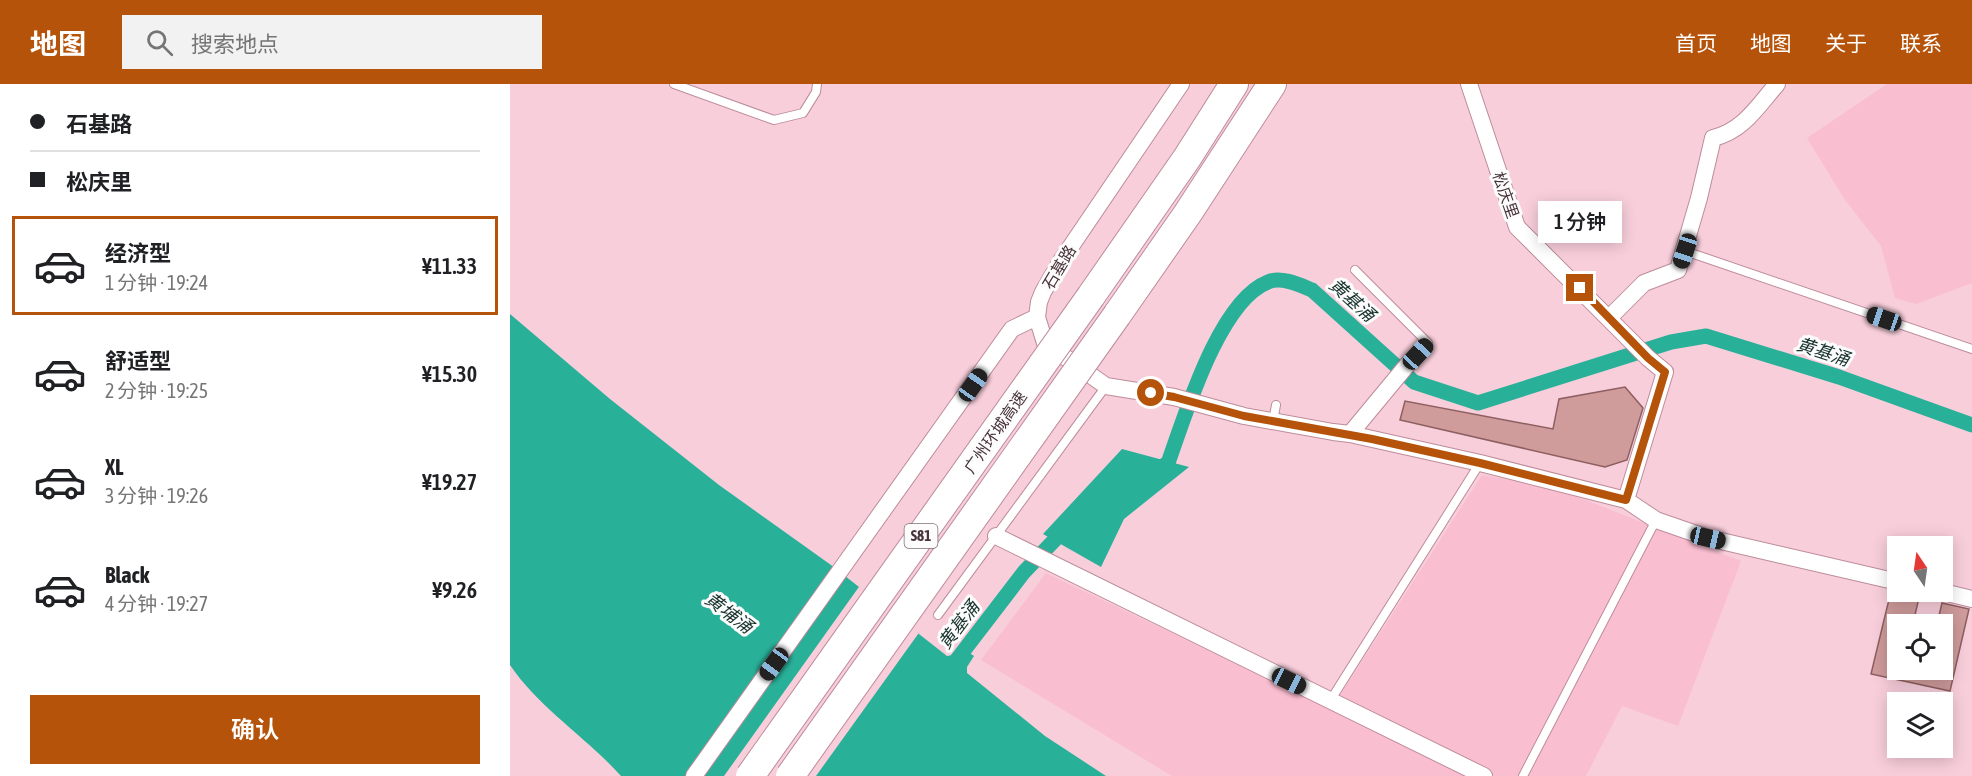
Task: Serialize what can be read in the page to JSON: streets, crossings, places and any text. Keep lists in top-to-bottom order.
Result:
{
  "streets": {
    "highway": ["广州环城高速", "S81"],
    "street": ["松庆里", "石基路"]
  },
  "water": ["黄基涌", "黄埔涌"],
  "north": "top",
  "page": {
    "header": "地图",
    "search": "搜索地点",
    "nav": [
      "首页",
      "地图",
      "关于",
      "联系"
    ],
    "banner": ["石基路", "松庆里"],
    "bubble": "1 分钟",
    "list": [
      {
        "name": "经济型",
        "note": "1 分钟 · 19:24",
        "value": "¥11.33"
      },
      {
        "name": "舒适型",
        "note": "2 分钟 · 19:25",
        "value": "¥15.30"
      },
      {
        "name": "XL",
        "note": "3 分钟 · 19:26",
        "value": "¥19.27"
      },
      {
        "name": "Black",
        "note": "4 分钟 · 19:27",
        "value": "¥9.26"
      }
    ],
    "buttons": "确认"
  }
}
